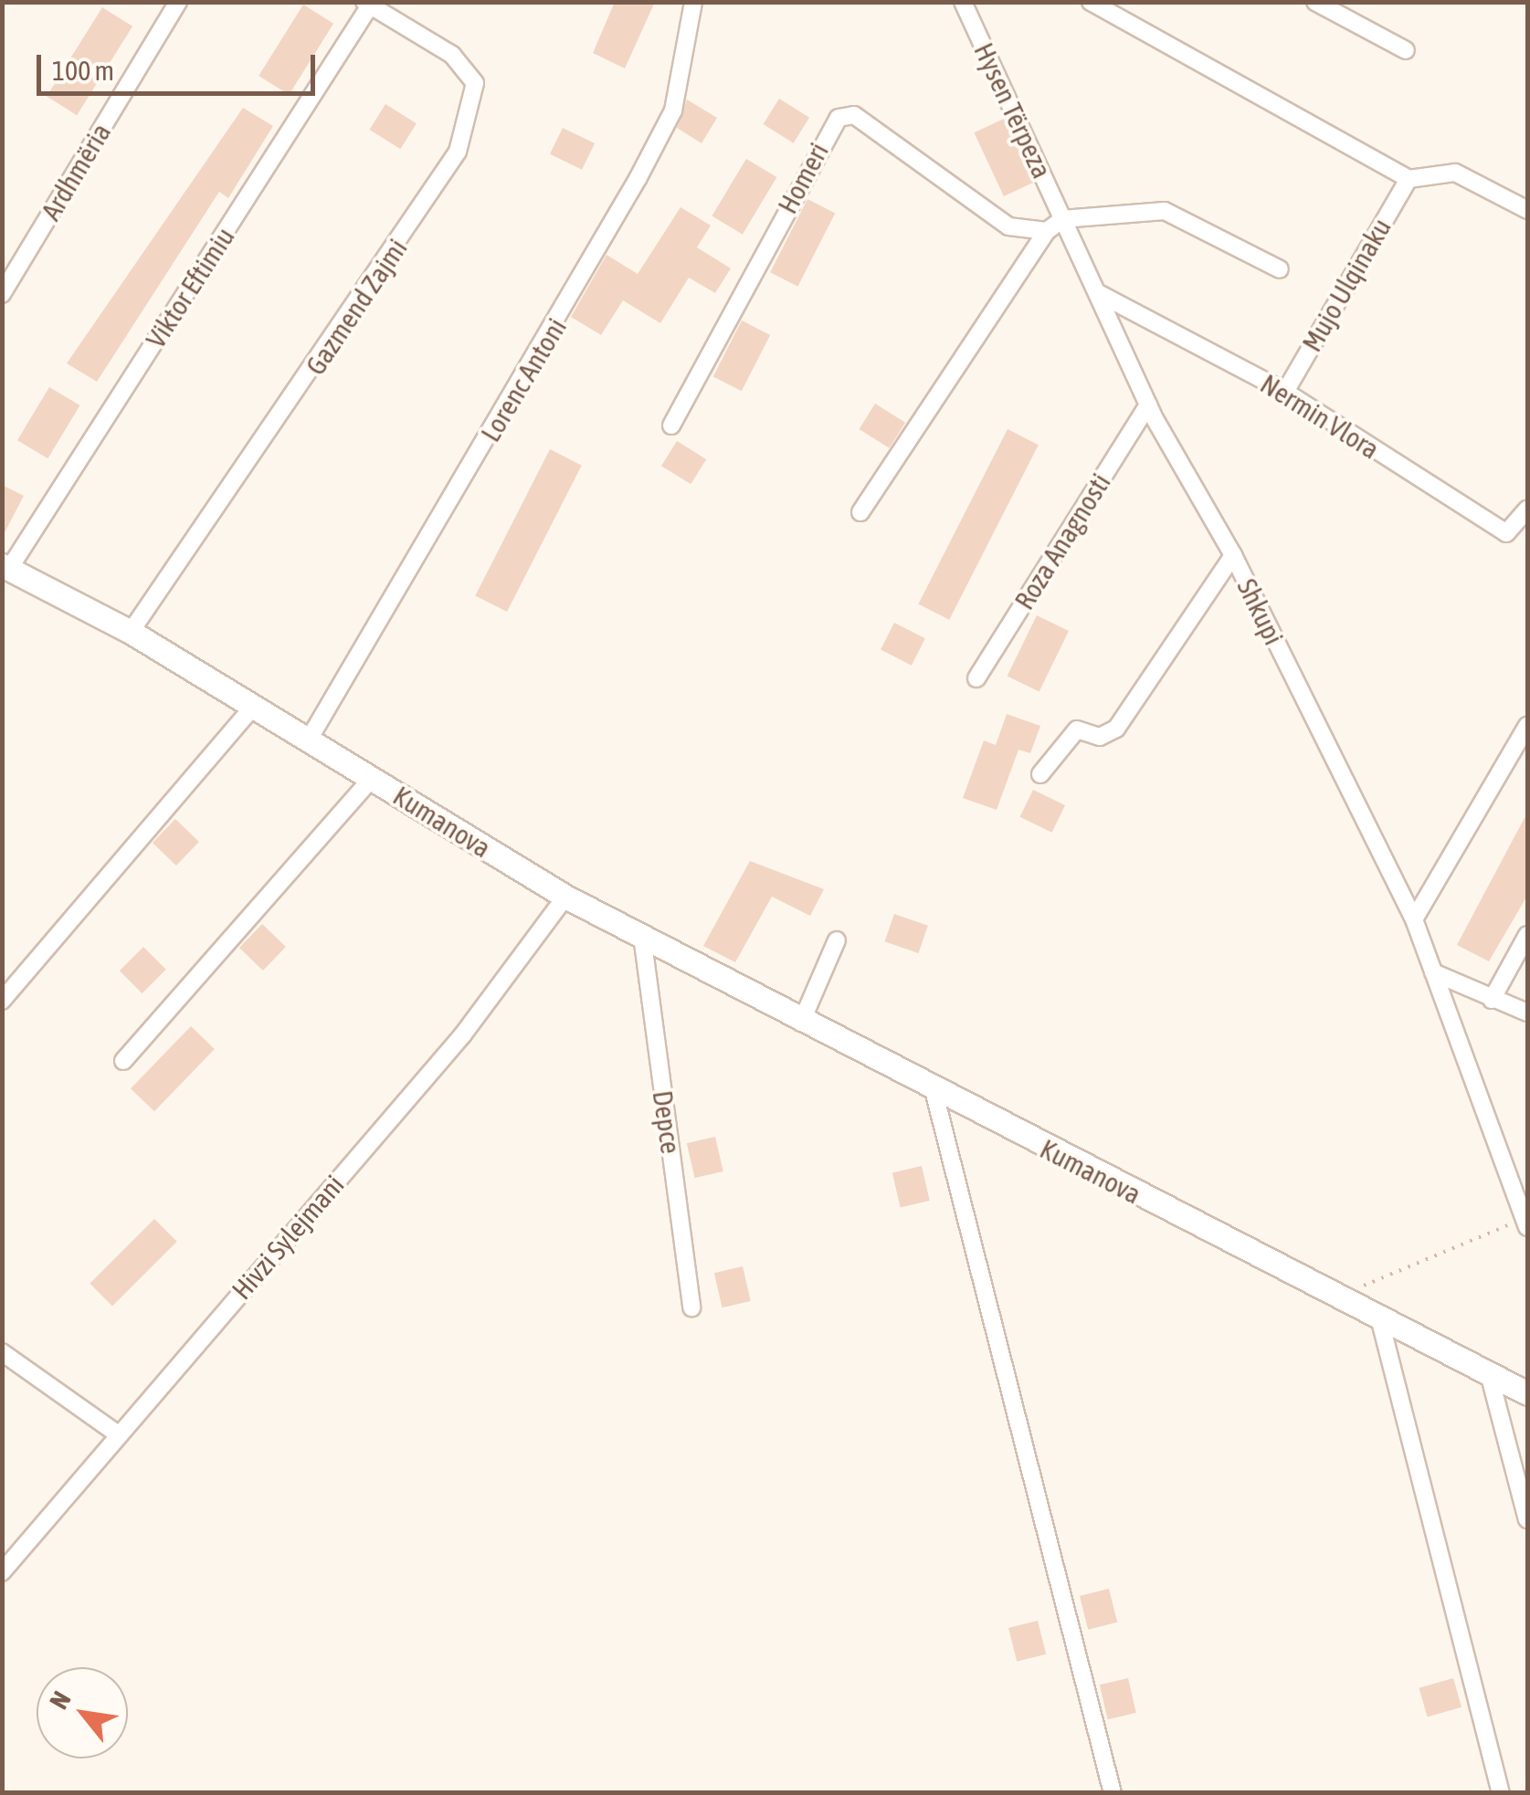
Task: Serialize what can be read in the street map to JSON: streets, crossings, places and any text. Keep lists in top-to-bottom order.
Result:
{
  "streets": {
    "main road": ["Kumanova"],
    "street": [
      "Hysen Tërpeza",
      "Ardhmëria",
      "Homeri",
      "Mujo Ulqinaku",
      "Viktor Eftimiu",
      "Gazmend Zajmi",
      "Lorenc Antoni",
      "Nermin Vlora",
      "Roza Anagnosti",
      "Shkupi",
      "Depce",
      "Hivzi Sylejmani"
    ]
  },
  "crossings": [
    ["Hysen Tërpeza", "Shkupi"],
    ["Mujo Ulqinaku", "Nermin Vlora"],
    ["Viktor Eftimiu", "Gazmend Zajmi"],
    ["Viktor Eftimiu", "Kumanova"],
    ["Gazmend Zajmi", "Kumanova"],
    ["Lorenc Antoni", "Kumanova"],
    ["Nermin Vlora", "Shkupi"],
    ["Roza Anagnosti", "Shkupi"],
    ["Kumanova", "Depce"],
    ["Kumanova", "Hivzi Sylejmani"]
  ],
  "scale_bar": "100 m",
  "north": "top left"
}
